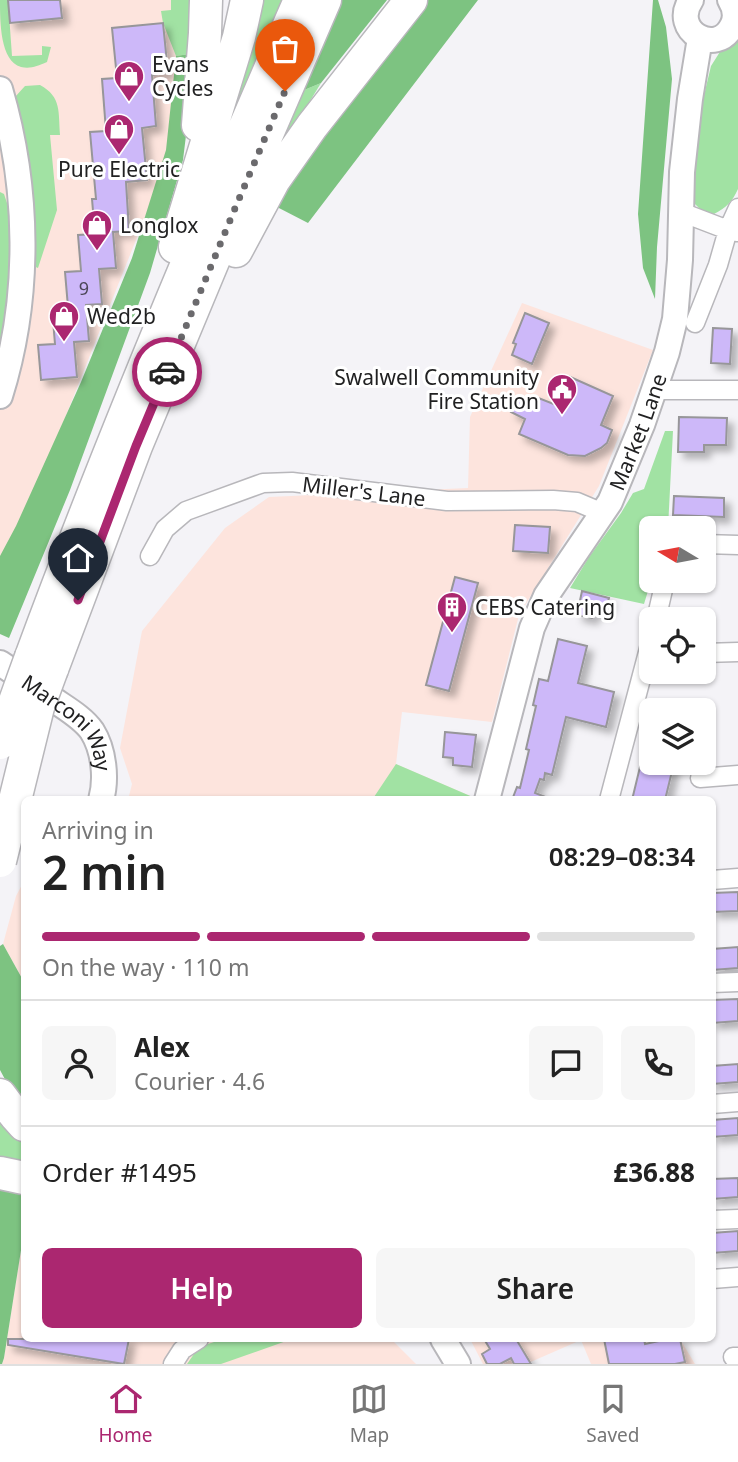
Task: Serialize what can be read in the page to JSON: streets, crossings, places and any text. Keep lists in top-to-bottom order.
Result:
{
  "streets": {
    "street": ["Market Lane", "Miller's Lane", "Marconi Way"]
  },
  "crossings": [
    ["Market Lane", "Miller's Lane"]
  ],
  "places": {
    "shop": [
      "Evans Cycles",
      "Pure Electric",
      "Longlox",
      "Wed2b"
    ],
    "public building": ["Swalwell Community Fire Station"],
    "building": ["CEBS Catering"]
  },
  "house_numbers": ["9"],
  "north": "left",
  "page": {
    "heading": ["2 min", "Arriving in", "08:29–08:34"],
    "panel": [
      "Alex",
      "Courier · 4.6",
      "Order #1495",
      "£36.88"
    ],
    "bar": "On the way · 110 m",
    "buttons": ["Help", "Share"],
    "tabs": ["Home", "Map", "Saved"]
  }
}
